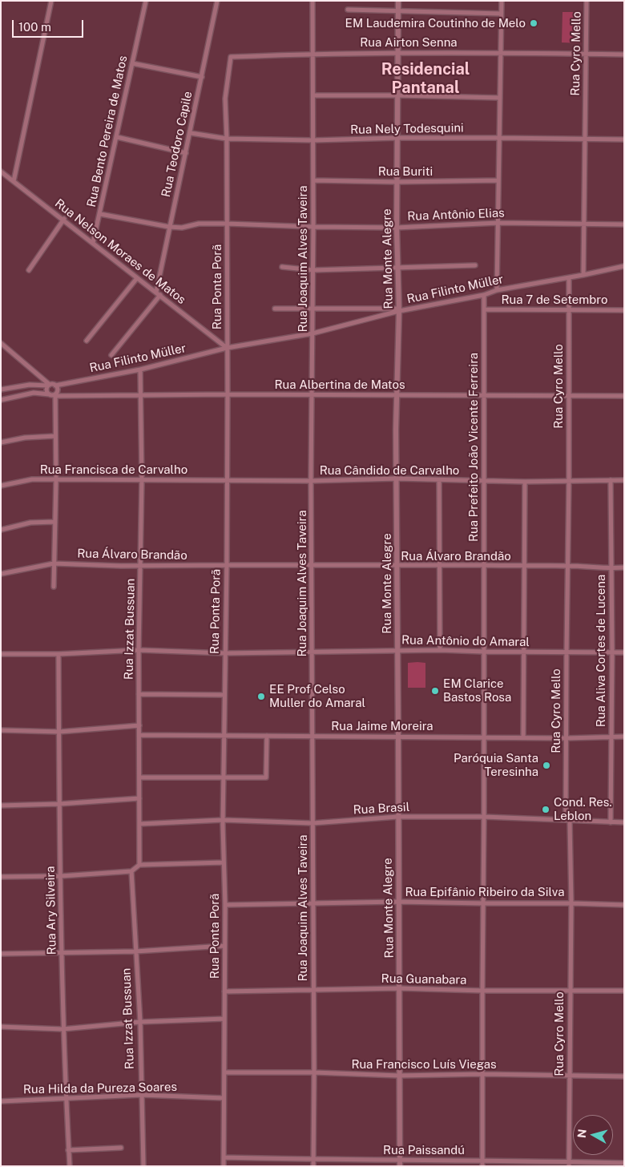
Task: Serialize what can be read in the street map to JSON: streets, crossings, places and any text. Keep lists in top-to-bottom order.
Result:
{
  "streets": {
    "street": [
      "Rua Airton Senna",
      "Rua Cyro Mello",
      "Rua Nely Todesquini",
      "Rua Bento Pereira de Matos",
      "Rua Teodoro Capile",
      "Rua Buriti",
      "Rua Antônio Elias",
      "Rua Nelson Moraes de Matos",
      "Rua Joaquim Alves Taveira",
      "Rua Monte Alegre",
      "Rua Ponta Porã",
      "Rua Filinto Müller",
      "Rua 7 de Setembro",
      "Rua Albertina de Matos",
      "Rua Prefeito João Vicente Ferreira",
      "Rua Francisca de Carvalho",
      "Rua Cândido de Carvalho",
      "Rua Álvaro Brandão",
      "Rua Izzat Bussuan",
      "Rua Antônio do Amaral",
      "Rua Aliva Cortes de Lucena",
      "Rua Jaime Moreira",
      "Rua Brasil",
      "Rua Epifânio Ribeiro da Silva",
      "Rua Ary Silveira",
      "Rua Guanabara",
      "Rua Francisco Luís Viegas",
      "Rua Hilda da Pureza Soares",
      "Rua Paissandú"
    ]
  },
  "crossings": [
    ["Rua Airton Senna", "Rua Cyro Mello"],
    ["Rua Airton Senna", "Rua Joaquim Alves Taveira"],
    ["Rua Airton Senna", "Rua Monte Alegre"],
    ["Rua Airton Senna", "Rua Ponta Porã"],
    ["Rua Cyro Mello", "Rua Nely Todesquini"],
    ["Rua Cyro Mello", "Rua Antônio Elias"],
    ["Rua Cyro Mello", "Rua Filinto Müller"],
    ["Rua Cyro Mello", "Rua 7 de Setembro"],
    ["Rua Cyro Mello", "Rua Albertina de Matos"],
    ["Rua Cyro Mello", "Rua Cândido de Carvalho"],
    ["Rua Cyro Mello", "Rua Álvaro Brandão"],
    ["Rua Cyro Mello", "Rua Antônio do Amaral"],
    ["Rua Cyro Mello", "Rua Jaime Moreira"],
    ["Rua Cyro Mello", "Rua Brasil"],
    ["Rua Cyro Mello", "Rua Epifânio Ribeiro da Silva"],
    ["Rua Cyro Mello", "Rua Guanabara"],
    ["Rua Cyro Mello", "Rua Francisco Luís Viegas"],
    ["Rua Cyro Mello", "Rua Paissandú"],
    ["Rua Nely Todesquini", "Rua Teodoro Capile"],
    ["Rua Nely Todesquini", "Rua Joaquim Alves Taveira"],
    ["Rua Nely Todesquini", "Rua Monte Alegre"],
    ["Rua Nely Todesquini", "Rua Ponta Porã"],
    ["Rua Bento Pereira de Matos", "Rua Antônio Elias"],
    ["Rua Bento Pereira de Matos", "Rua Nelson Moraes de Matos"],
    ["Rua Teodoro Capile", "Rua Antônio Elias"],
    ["Rua Teodoro Capile", "Rua Nelson Moraes de Matos"],
    ["Rua Buriti", "Rua Joaquim Alves Taveira"],
    ["Rua Buriti", "Rua Monte Alegre"],
    ["Rua Antônio Elias", "Rua Joaquim Alves Taveira"],
    ["Rua Antônio Elias", "Rua Monte Alegre"],
    ["Rua Antônio Elias", "Rua Ponta Porã"],
    ["Rua Nelson Moraes de Matos", "Rua Ponta Porã"],
    ["Rua Nelson Moraes de Matos", "Rua Filinto Müller"],
    ["Rua Joaquim Alves Taveira", "Rua Filinto Müller"],
    ["Rua Joaquim Alves Taveira", "Rua Albertina de Matos"],
    ["Rua Joaquim Alves Taveira", "Rua Cândido de Carvalho"],
    ["Rua Joaquim Alves Taveira", "Rua Álvaro Brandão"],
    ["Rua Joaquim Alves Taveira", "Rua Antônio do Amaral"],
    ["Rua Joaquim Alves Taveira", "Rua Jaime Moreira"],
    ["Rua Joaquim Alves Taveira", "Rua Brasil"],
    ["Rua Joaquim Alves Taveira", "Rua Epifânio Ribeiro da Silva"],
    ["Rua Joaquim Alves Taveira", "Rua Guanabara"],
    ["Rua Joaquim Alves Taveira", "Rua Francisco Luís Viegas"],
    ["Rua Joaquim Alves Taveira", "Rua Paissandú"],
    ["Rua Monte Alegre", "Rua Filinto Müller"],
    ["Rua Monte Alegre", "Rua Albertina de Matos"],
    ["Rua Monte Alegre", "Rua Cândido de Carvalho"],
    ["Rua Monte Alegre", "Rua Álvaro Brandão"],
    ["Rua Monte Alegre", "Rua Antônio do Amaral"],
    ["Rua Monte Alegre", "Rua Jaime Moreira"],
    ["Rua Monte Alegre", "Rua Brasil"],
    ["Rua Monte Alegre", "Rua Epifânio Ribeiro da Silva"],
    ["Rua Monte Alegre", "Rua Guanabara"],
    ["Rua Monte Alegre", "Rua Francisco Luís Viegas"],
    ["Rua Monte Alegre", "Rua Paissandú"],
    ["Rua Ponta Porã", "Rua Filinto Müller"],
    ["Rua Ponta Porã", "Rua Albertina de Matos"],
    ["Rua Ponta Porã", "Rua Francisca de Carvalho"],
    ["Rua Ponta Porã", "Rua Cândido de Carvalho"],
    ["Rua Ponta Porã", "Rua Álvaro Brandão"],
    ["Rua Ponta Porã", "Rua Antônio do Amaral"],
    ["Rua Ponta Porã", "Rua Jaime Moreira"],
    ["Rua Ponta Porã", "Rua Brasil"],
    ["Rua Ponta Porã", "Rua Epifânio Ribeiro da Silva"],
    ["Rua Ponta Porã", "Rua Guanabara"],
    ["Rua Ponta Porã", "Rua Francisco Luís Viegas"],
    ["Rua Ponta Porã", "Rua Hilda da Pureza Soares"],
    ["Rua Ponta Porã", "Rua Paissandú"],
    ["Rua Filinto Müller", "Rua Albertina de Matos"],
    ["Rua Filinto Müller", "Rua Prefeito João Vicente Ferreira"],
    ["Rua Filinto Müller", "Rua Izzat Bussuan"],
    ["Rua 7 de Setembro", "Rua Prefeito João Vicente Ferreira"],
    ["Rua Albertina de Matos", "Rua Prefeito João Vicente Ferreira"],
    ["Rua Albertina de Matos", "Rua Izzat Bussuan"],
    ["Rua Prefeito João Vicente Ferreira", "Rua Cândido de Carvalho"],
    ["Rua Prefeito João Vicente Ferreira", "Rua Álvaro Brandão"],
    ["Rua Prefeito João Vicente Ferreira", "Rua Antônio do Amaral"],
    ["Rua Prefeito João Vicente Ferreira", "Rua Jaime Moreira"],
    ["Rua Prefeito João Vicente Ferreira", "Rua Brasil"],
    ["Rua Prefeito João Vicente Ferreira", "Rua Epifânio Ribeiro da Silva"],
    ["Rua Prefeito João Vicente Ferreira", "Rua Guanabara"],
    ["Rua Prefeito João Vicente Ferreira", "Rua Francisco Luís Viegas"],
    ["Rua Prefeito João Vicente Ferreira", "Rua Paissandú"],
    ["Rua Francisca de Carvalho", "Rua Cândido de Carvalho"],
    ["Rua Francisca de Carvalho", "Rua Izzat Bussuan"],
    ["Rua Cândido de Carvalho", "Rua Aliva Cortes de Lucena"],
    ["Rua Álvaro Brandão", "Rua Izzat Bussuan"],
    ["Rua Álvaro Brandão", "Rua Aliva Cortes de Lucena"],
    ["Rua Izzat Bussuan", "Rua Antônio do Amaral"],
    ["Rua Izzat Bussuan", "Rua Jaime Moreira"],
    ["Rua Izzat Bussuan", "Rua Brasil"],
    ["Rua Izzat Bussuan", "Rua Hilda da Pureza Soares"],
    ["Rua Antônio do Amaral", "Rua Aliva Cortes de Lucena"],
    ["Rua Antônio do Amaral", "Rua Ary Silveira"],
    ["Rua Aliva Cortes de Lucena", "Rua Jaime Moreira"],
    ["Rua Aliva Cortes de Lucena", "Rua Brasil"],
    ["Rua Ary Silveira", "Rua Hilda da Pureza Soares"]
  ],
  "districts": ["Residencial Pantanal"],
  "places": [
    "EM Laudemira Coutinho de Melo",
    "EM Clarice Bastos Rosa",
    "EE Prof Celso Muller do Amaral",
    "Paróquia Santa Teresinha",
    "Cond. Res. Leblon"
  ],
  "scale_bar": "100 m",
  "north": "left"
}
